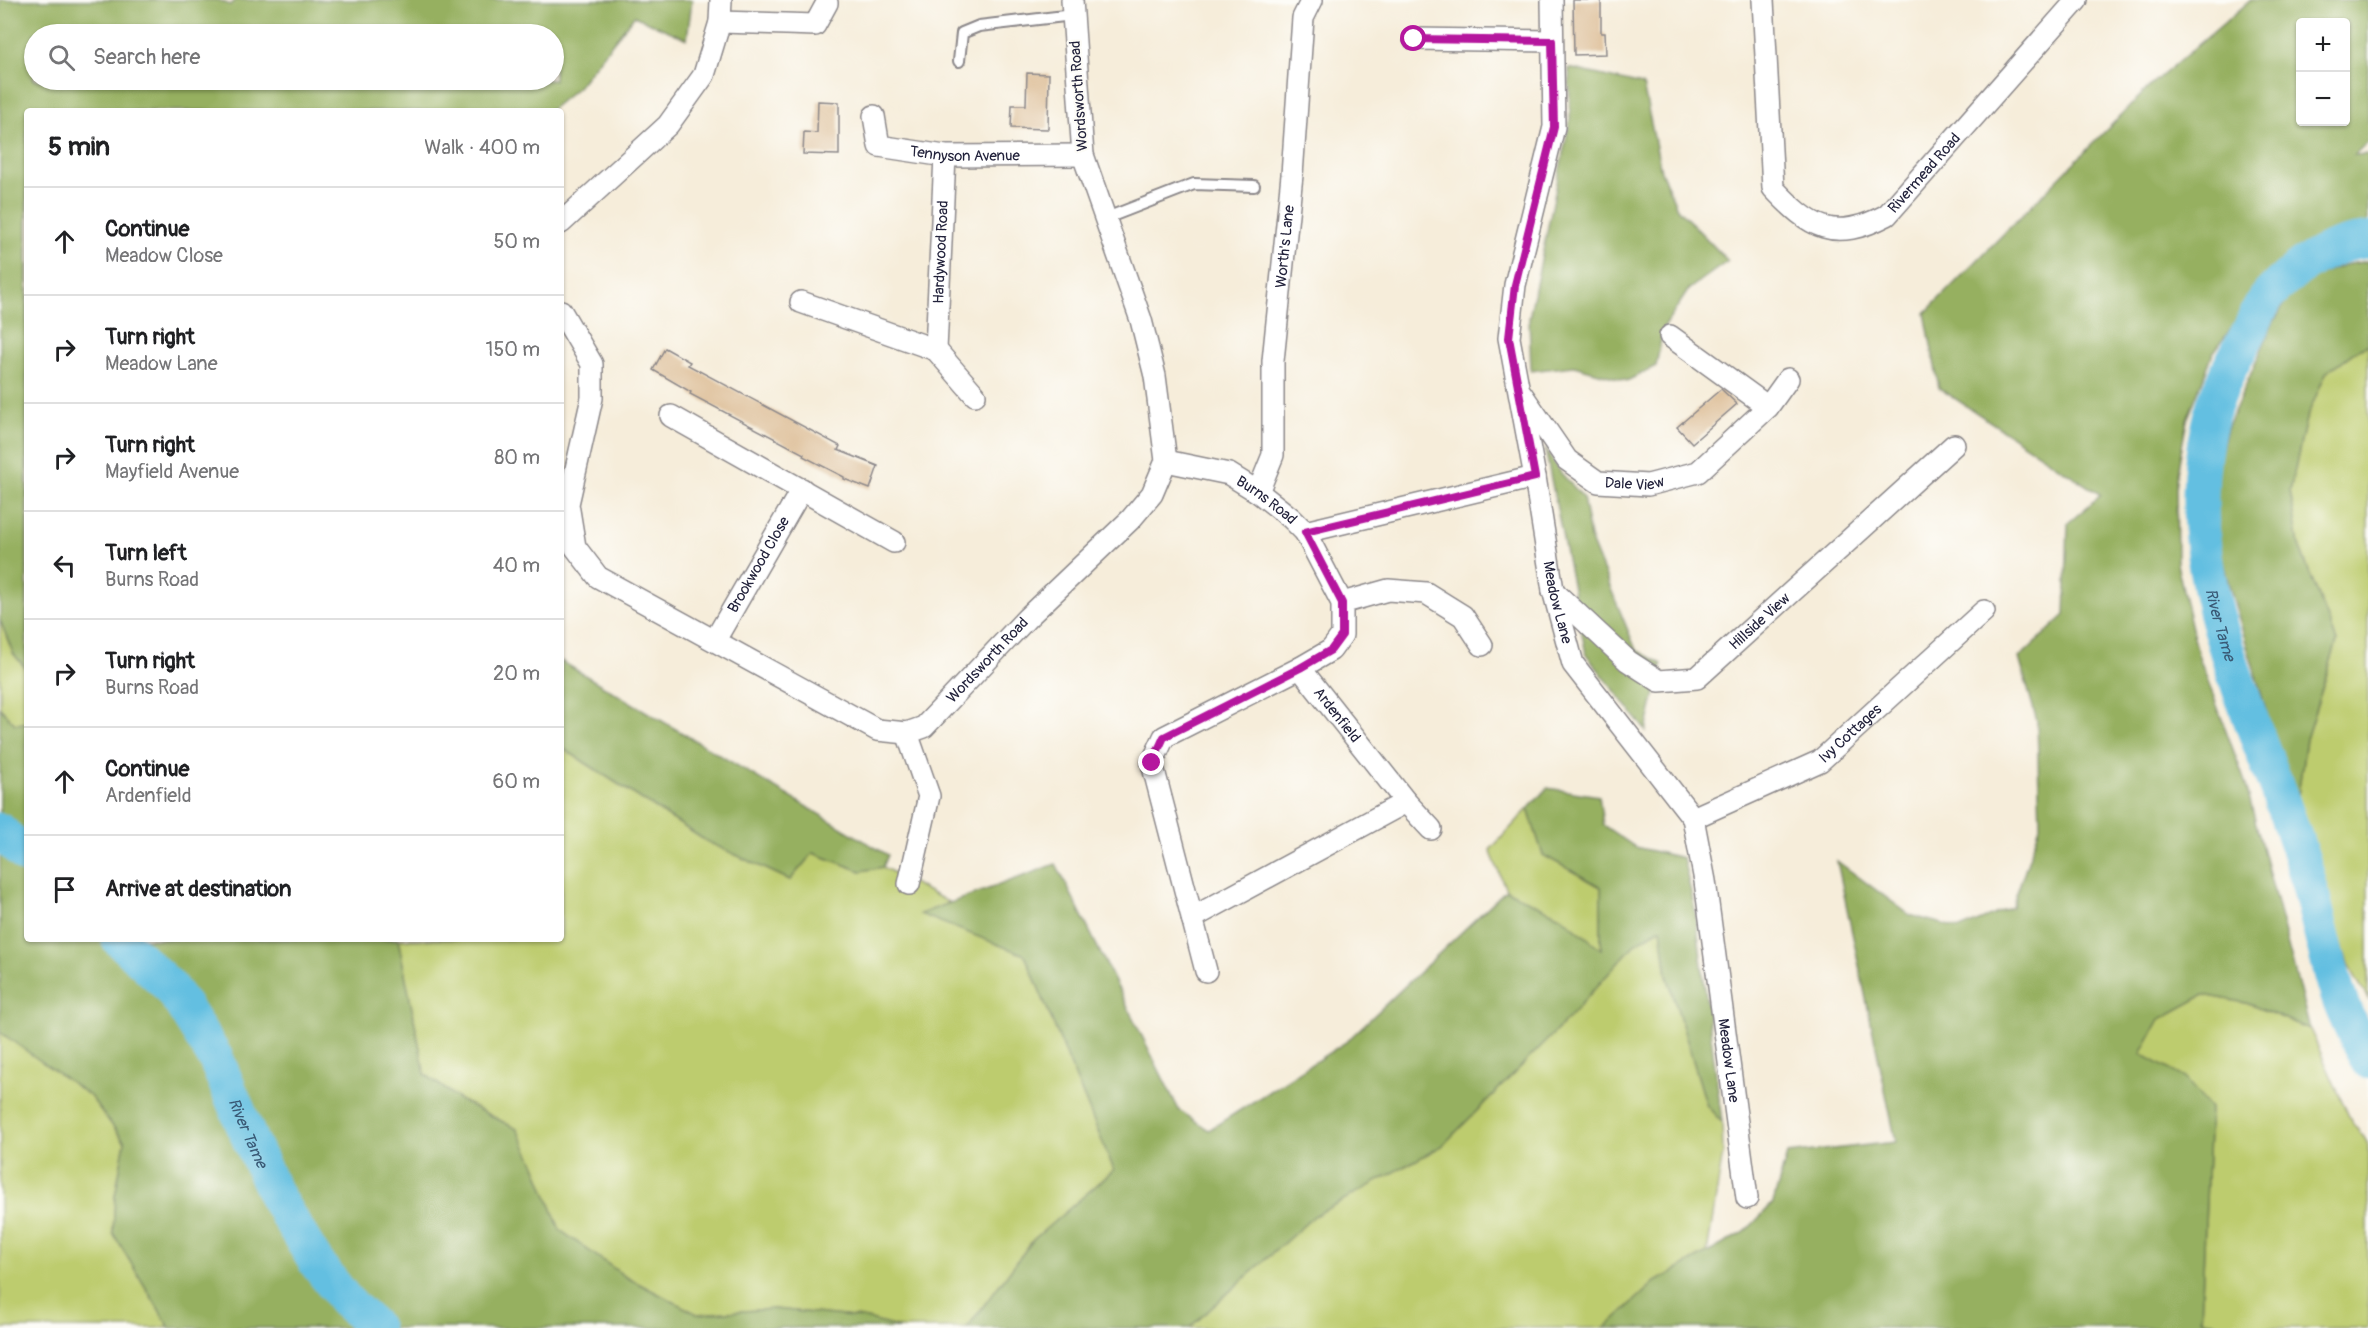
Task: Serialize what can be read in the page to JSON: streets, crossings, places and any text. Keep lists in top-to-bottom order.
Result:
{
  "streets": {
    "street": [
      "Wordsworth Road",
      "Tennyson Avenue",
      "Rivermead Road",
      "Worth's Lane",
      "Hardywood Road",
      "Dale View",
      "Burns Road",
      "Brookwood Close",
      "Meadow Lane",
      "Hillside View",
      "Ardenfield",
      "Ivy Cottages"
    ]
  },
  "crossings": [
    ["Wordsworth Road", "Tennyson Avenue"],
    ["Wordsworth Road", "Burns Road"],
    ["Tennyson Avenue", "Hardywood Road"],
    ["Worth's Lane", "Burns Road"],
    ["Dale View", "Meadow Lane"],
    ["Burns Road", "Ardenfield"],
    ["Meadow Lane", "Hillside View"],
    ["Meadow Lane", "Ivy Cottages"]
  ],
  "water": ["River Tame"],
  "page": {
    "map_buttons": ["+", "−"],
    "search": "Search here",
    "heading": ["5 min", "Walk · 400 m"],
    "list": [
      ["Continue", "Meadow Close", "50 m"],
      ["Turn right", "Meadow Lane", "150 m"],
      ["Turn right", "Mayfield Avenue", "80 m"],
      ["Turn left", "Burns Road", "40 m"],
      ["Turn right", "Burns Road", "20 m"],
      ["Continue", "Ardenfield", "60 m"],
      "Arrive at destination"
    ]
  }
}
